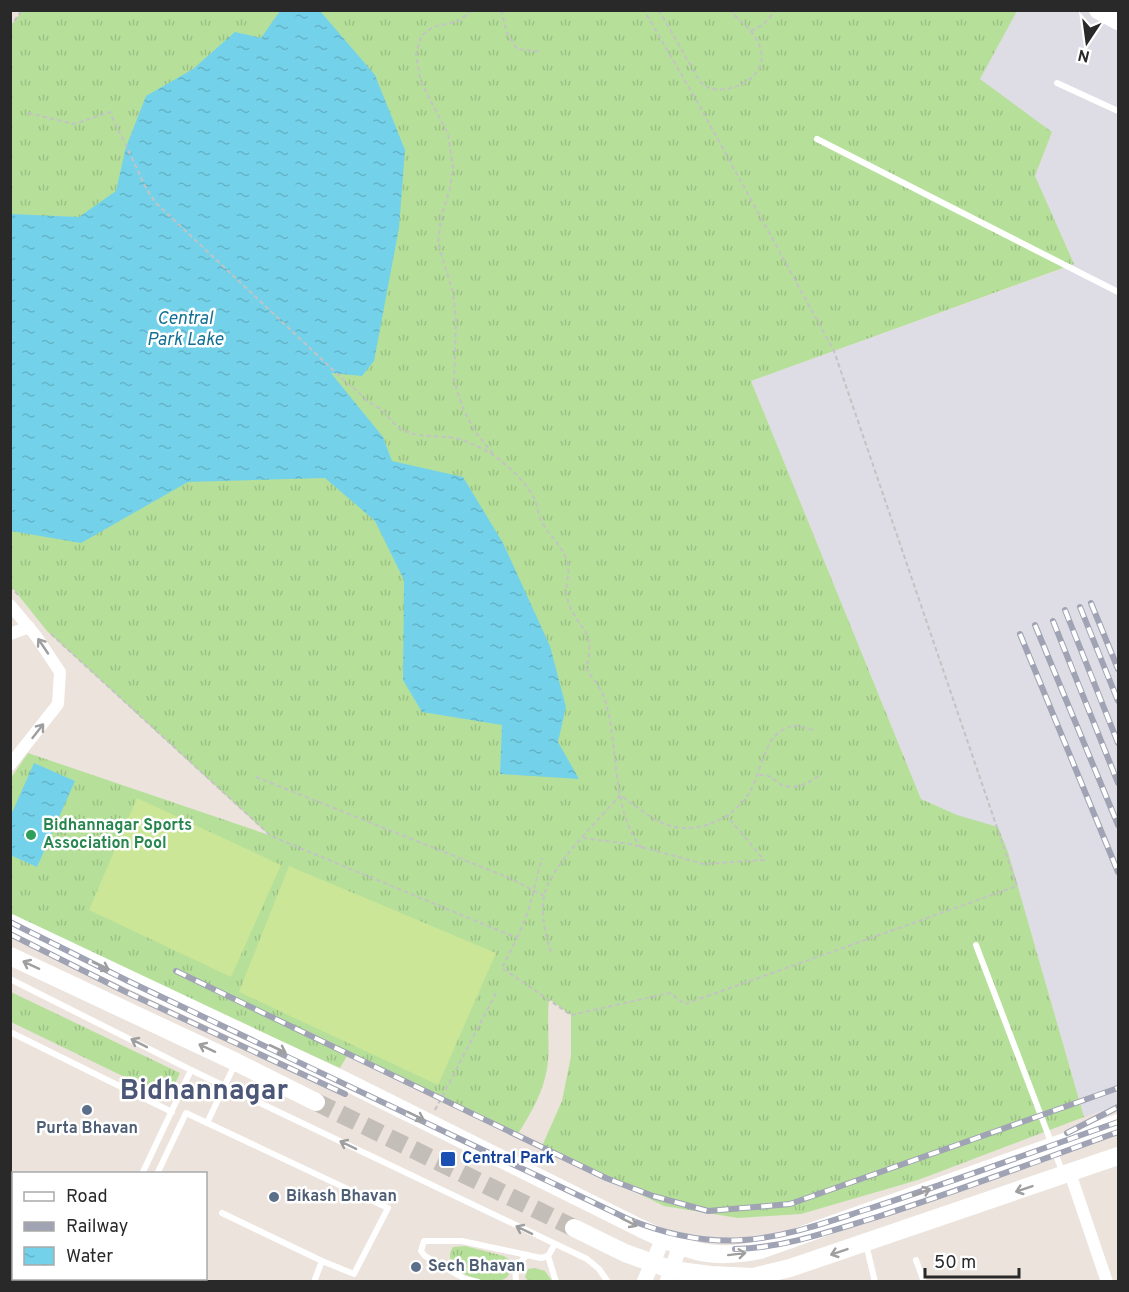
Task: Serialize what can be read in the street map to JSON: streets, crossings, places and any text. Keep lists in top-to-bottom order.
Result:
{
  "districts": ["Bidhannagar"],
  "water": ["Central Park Lake"],
  "places": {
    "other": [
      "Bidhannagar Sports Association Pool",
      "Purta Bhavan",
      "Bikash Bhavan",
      "Sech Bhavan"
    ],
    "transit": ["Central Park"]
  },
  "legend": ["Road", "Railway", "Water"],
  "scale_bar": "50 m",
  "north": "bottom"
}
